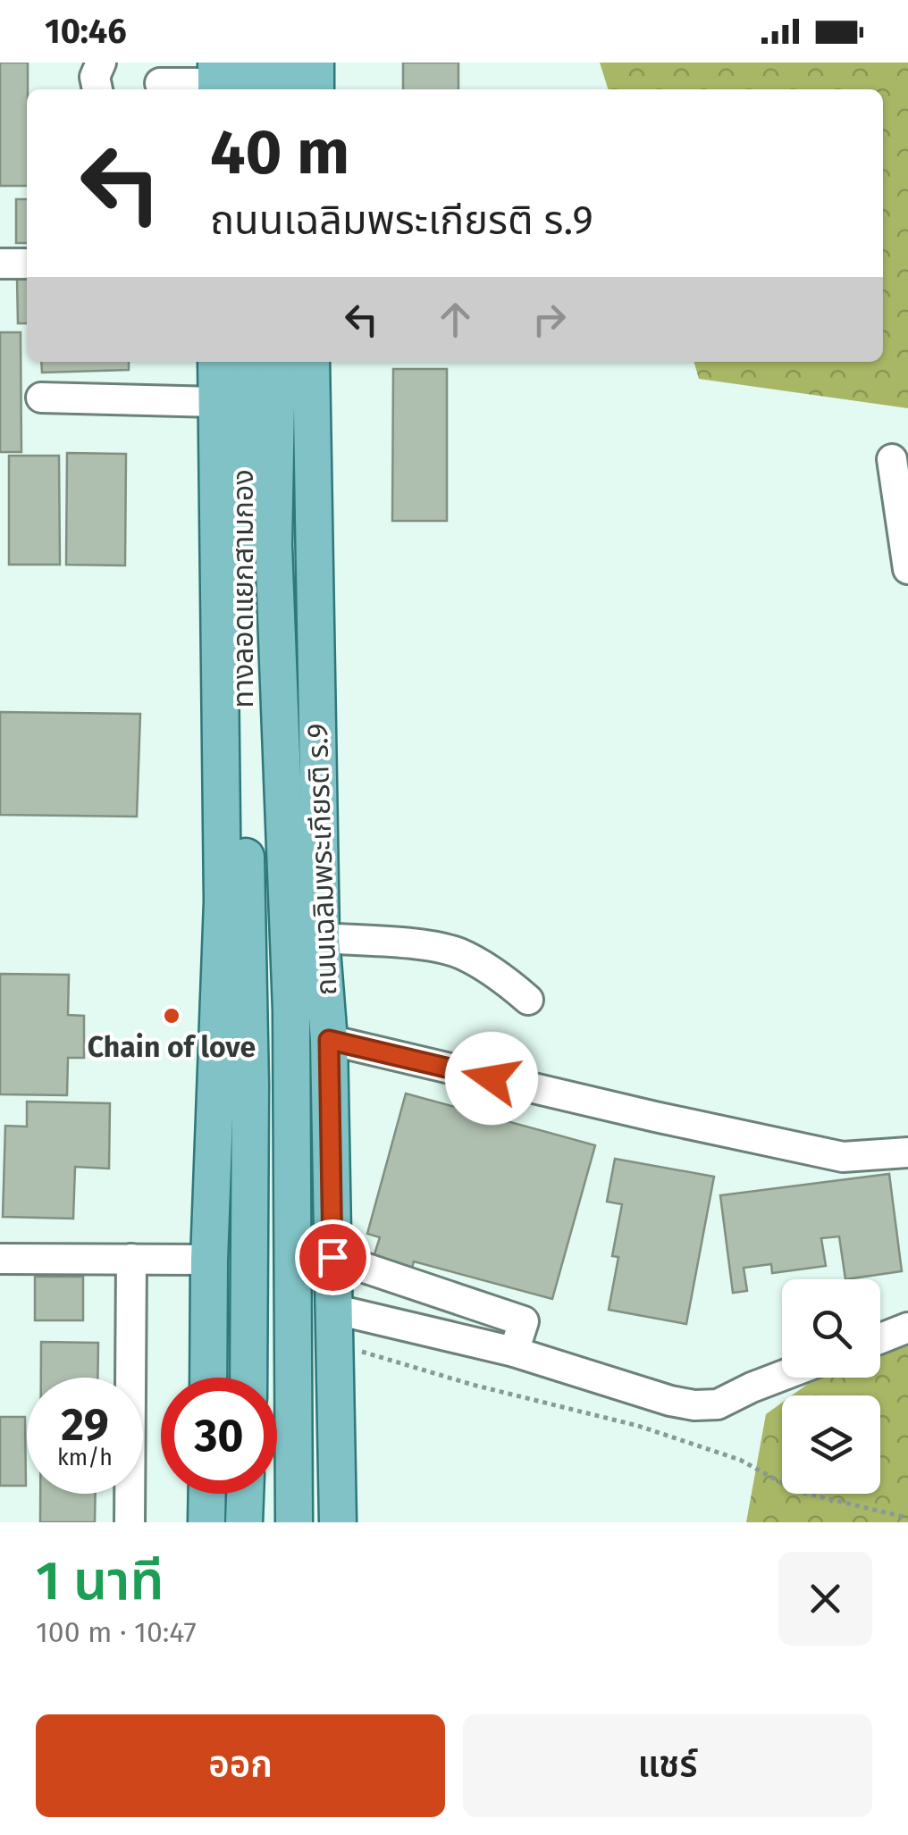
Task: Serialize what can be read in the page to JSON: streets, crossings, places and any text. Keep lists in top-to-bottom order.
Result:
{
  "streets": {
    "main road": ["ทางลอดแยกสามกอง", "ถนนเฉลิมพระเกียรติ ร.9"]
  },
  "crossings": [
    ["ทางลอดแยกสามกอง", "ถนนเฉลิมพระเกียรติ ร.9"]
  ],
  "places": ["Chain of love"],
  "page": {
    "status": "10:46",
    "turn": ["40 m", "ถนนเฉลิมพระเกียรติ ร.9"],
    "speed": "29 km/h",
    "limit": "30",
    "heading": ["1 นาที", "100 m · 10:47"],
    "buttons": ["ออก", "แชร์"]
  }
}
